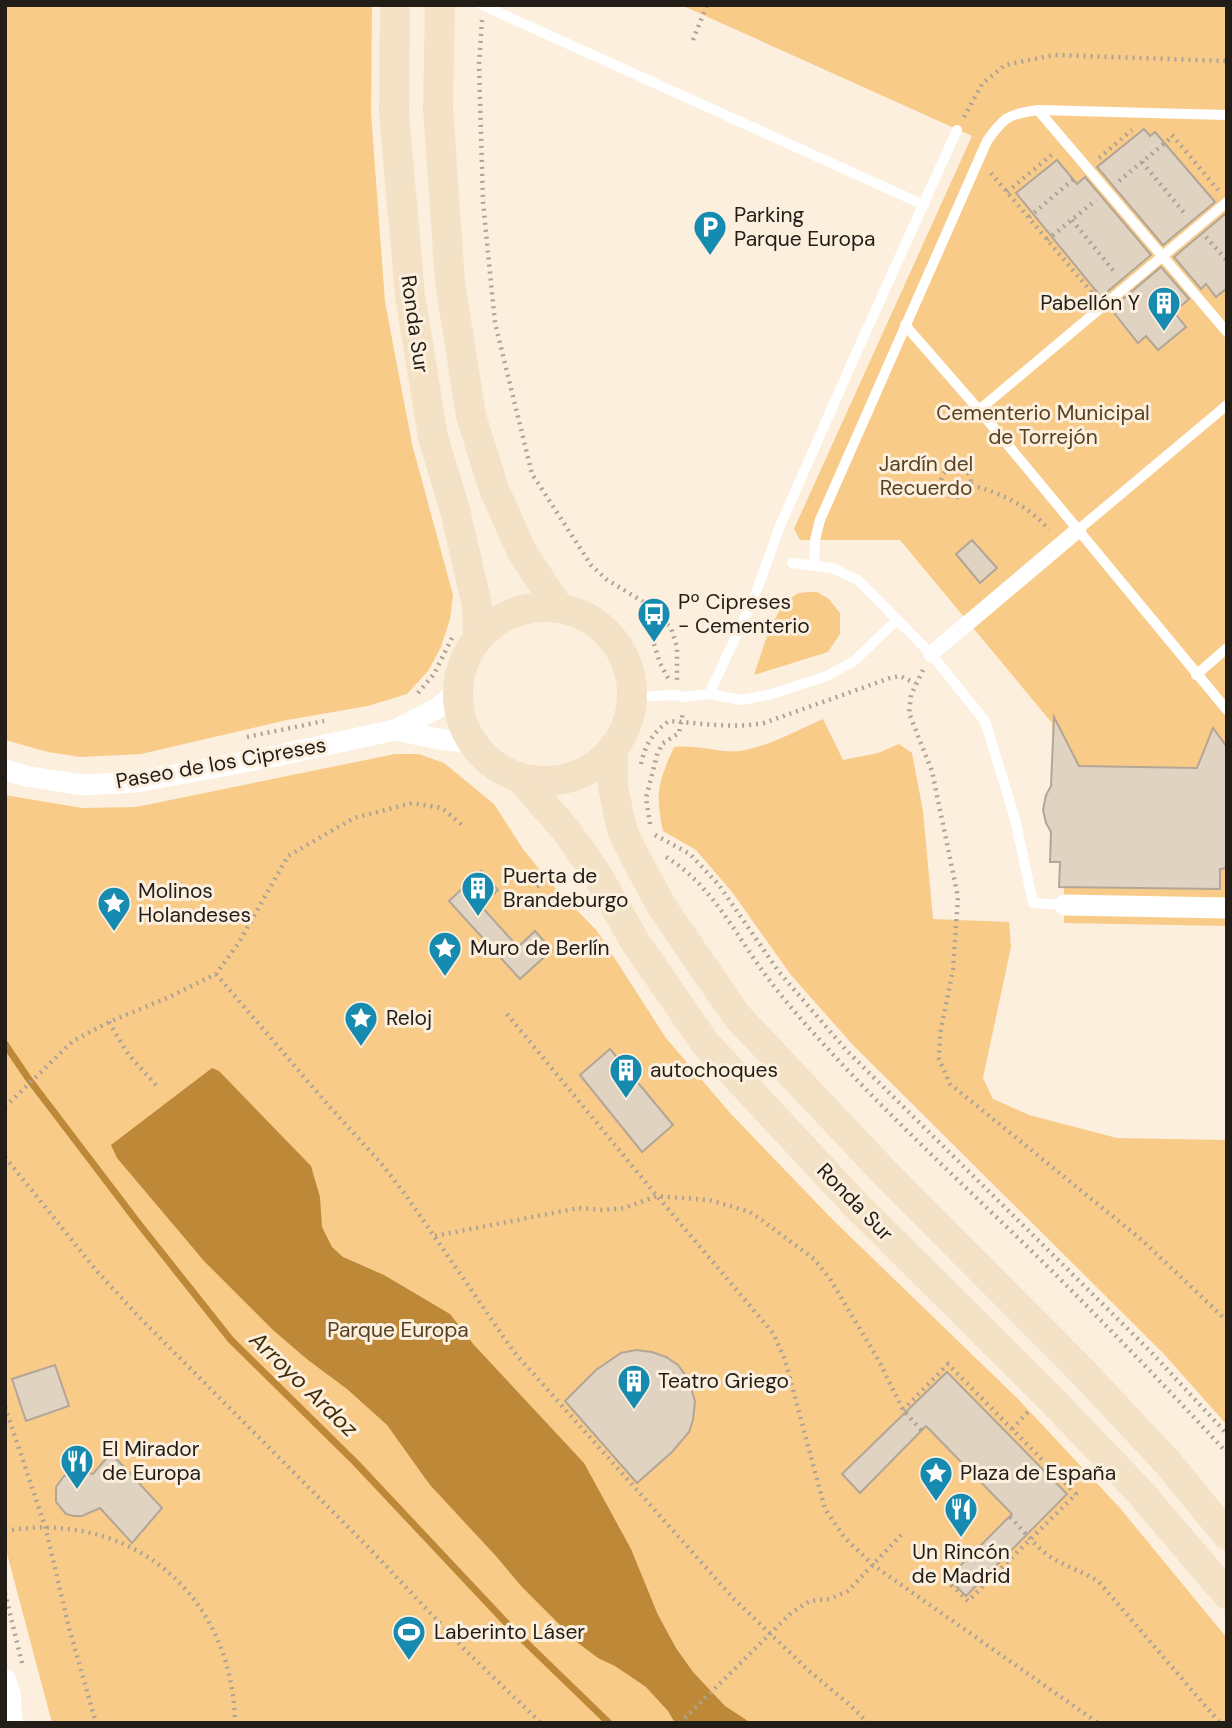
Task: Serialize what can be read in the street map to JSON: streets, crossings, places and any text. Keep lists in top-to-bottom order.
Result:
{
  "streets": {
    "main road": ["Ronda Sur"],
    "street": ["Paseo de los Cipreses"]
  },
  "crossings": [
    ["Ronda Sur", "Paseo de los Cipreses"]
  ],
  "water": ["Arroyo Ardoz"],
  "parks": ["Cementerio Municipal de Torrejón", "Jardín del Recuerdo", "Parque Europa"],
  "places": {
    "parking": ["Parking Parque Europa"],
    "building": [
      "Pabellón Y",
      "Puerta de Brandeburgo",
      "autochoques",
      "Teatro Griego"
    ],
    "bus stop": ["Pº Cipreses - Cementerio"],
    "place": [
      "Molinos Holandeses",
      "Muro de Berlín",
      "Reloj",
      "Plaza de España"
    ],
    "restaurant": ["El Mirador de Europa", "Un Rincón de Madrid"],
    "sports": ["Laberinto Láser"]
  }
}
